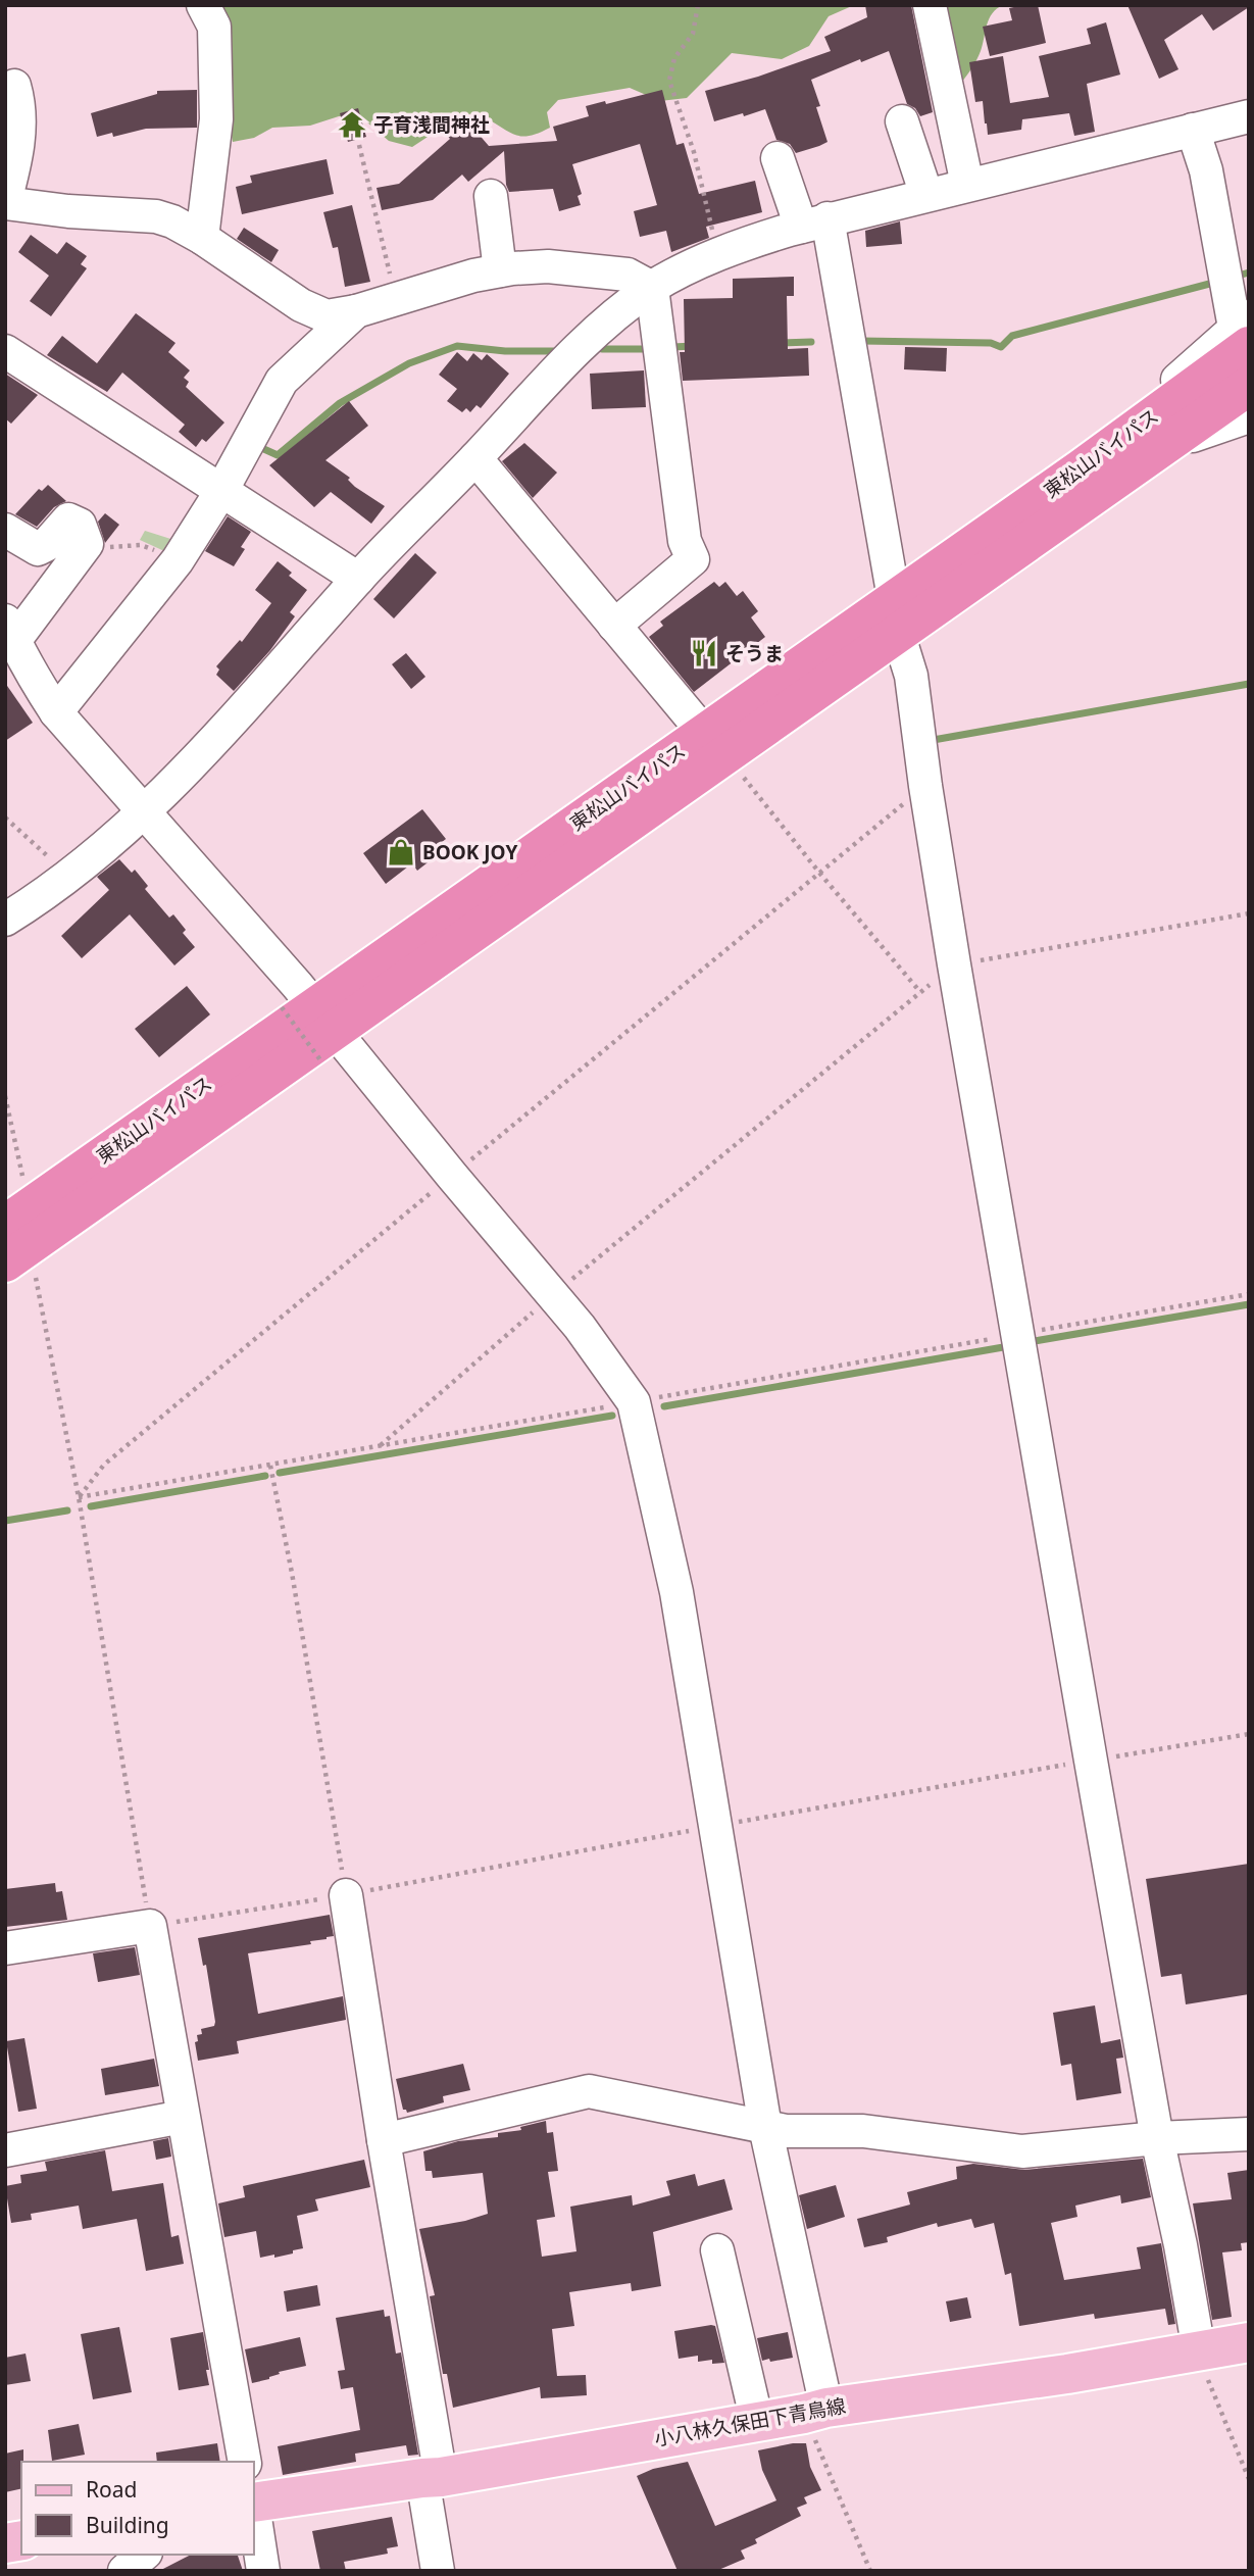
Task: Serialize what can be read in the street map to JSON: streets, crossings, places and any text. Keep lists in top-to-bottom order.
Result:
{
  "streets": {
    "highway": ["東松山バイパス"],
    "main road": ["小八林久保田下青鳥線"]
  },
  "places": {
    "temple": ["子育浅間神社"],
    "restaurant": ["そうま"],
    "shop": ["BOOK JOY"]
  },
  "legend": ["Road", "Building"]
}
